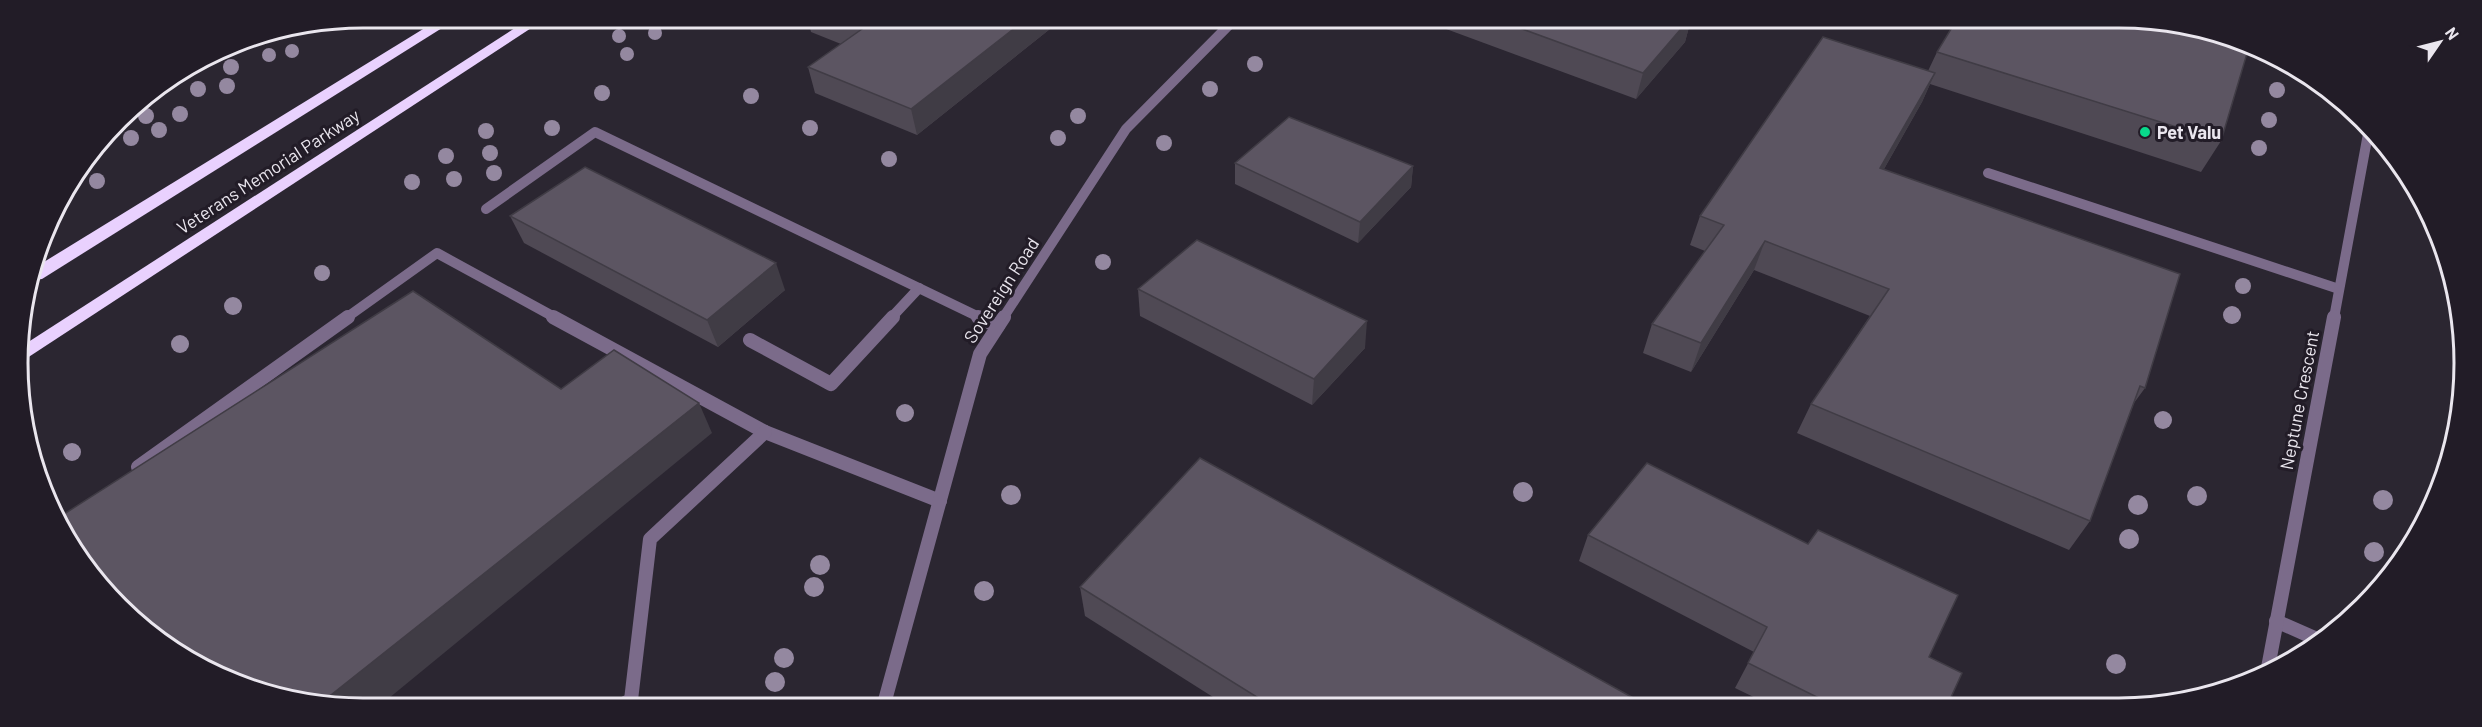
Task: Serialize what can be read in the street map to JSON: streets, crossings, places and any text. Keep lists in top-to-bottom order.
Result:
{
  "streets": {
    "highway": ["Veterans Memorial Parkway"],
    "street": ["Sovereign Road", "Neptune Crescent"]
  },
  "places": ["Pet Valu"],
  "north": "top right"
}
